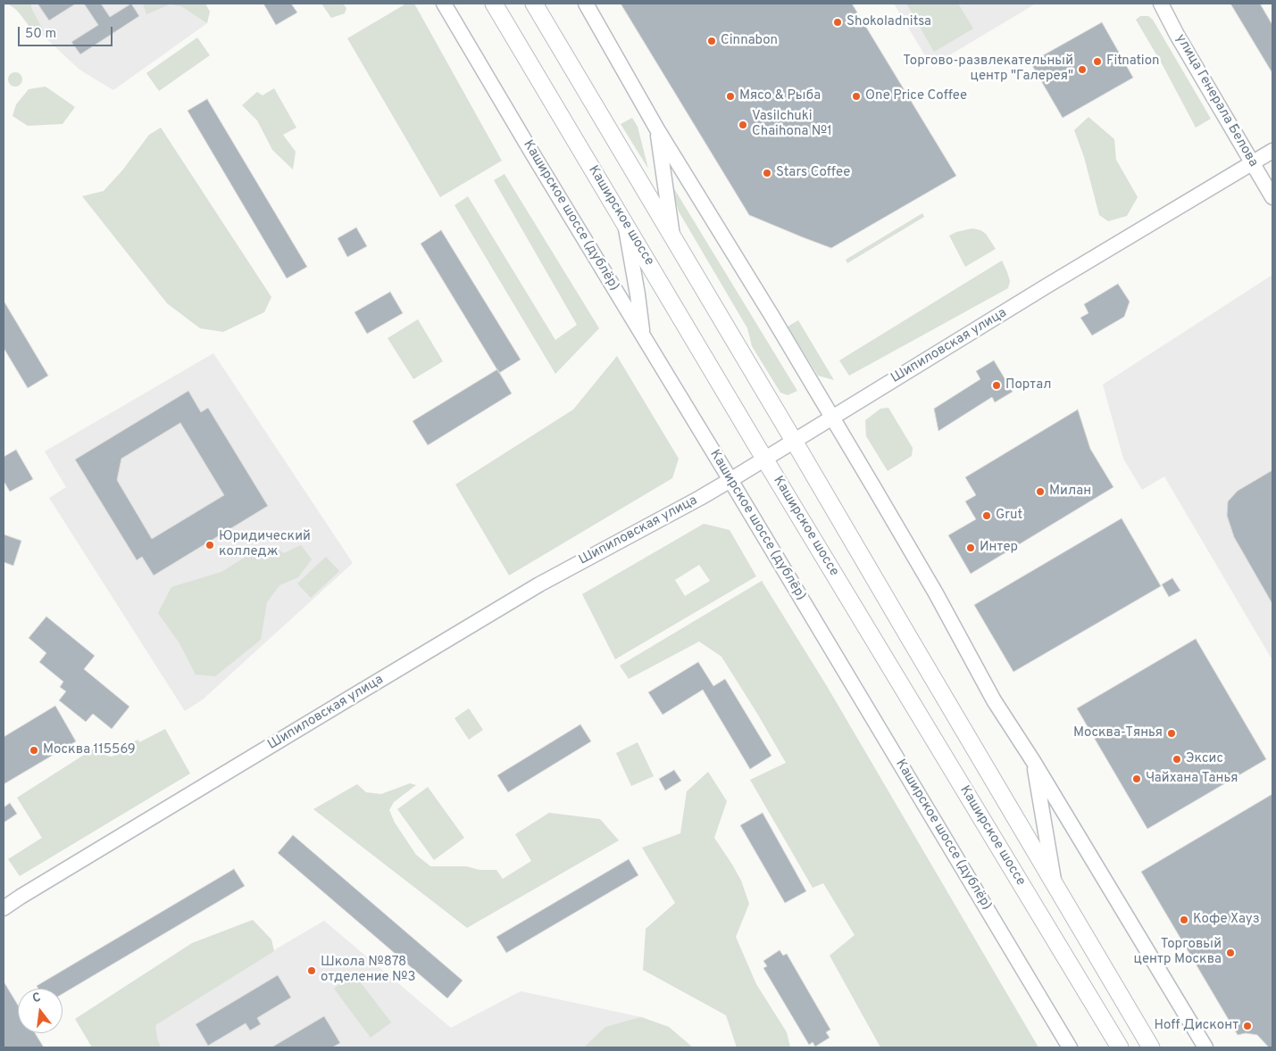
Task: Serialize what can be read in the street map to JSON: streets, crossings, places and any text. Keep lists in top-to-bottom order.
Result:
{
  "streets": {
    "main road": [
      "улица Генерала Белова",
      "Каширское шоссе (дублёр)",
      "Каширское шоссе",
      "Шипиловская улица"
    ]
  },
  "crossings": [
    ["улица Генерала Белова", "Шипиловская улица"],
    ["Каширское шоссе (дублёр)", "Шипиловская улица"],
    ["Каширское шоссе", "Шипиловская улица"]
  ],
  "places": [
    "Shokoladnitsa",
    "Cinnabon",
    "Fitnation",
    "Торгово-развлекательный центр \"Галерея\"",
    "Мясо & Рыба",
    "One Price Coffee",
    "Vasilchuki Chaihona №1",
    "Stars Coffee",
    "Портал",
    "Милан",
    "Grut",
    "Юридический колледж",
    "Интер",
    "Москва-Тянья",
    "Москва 115569",
    "Эксис",
    "Чайхана Танья",
    "Кофе Хауз",
    "Торговый центр Москва",
    "Школа №878 отделение №3",
    "Hoff Дисконт"
  ],
  "scale_bar": "50 m",
  "north": "top"
}
